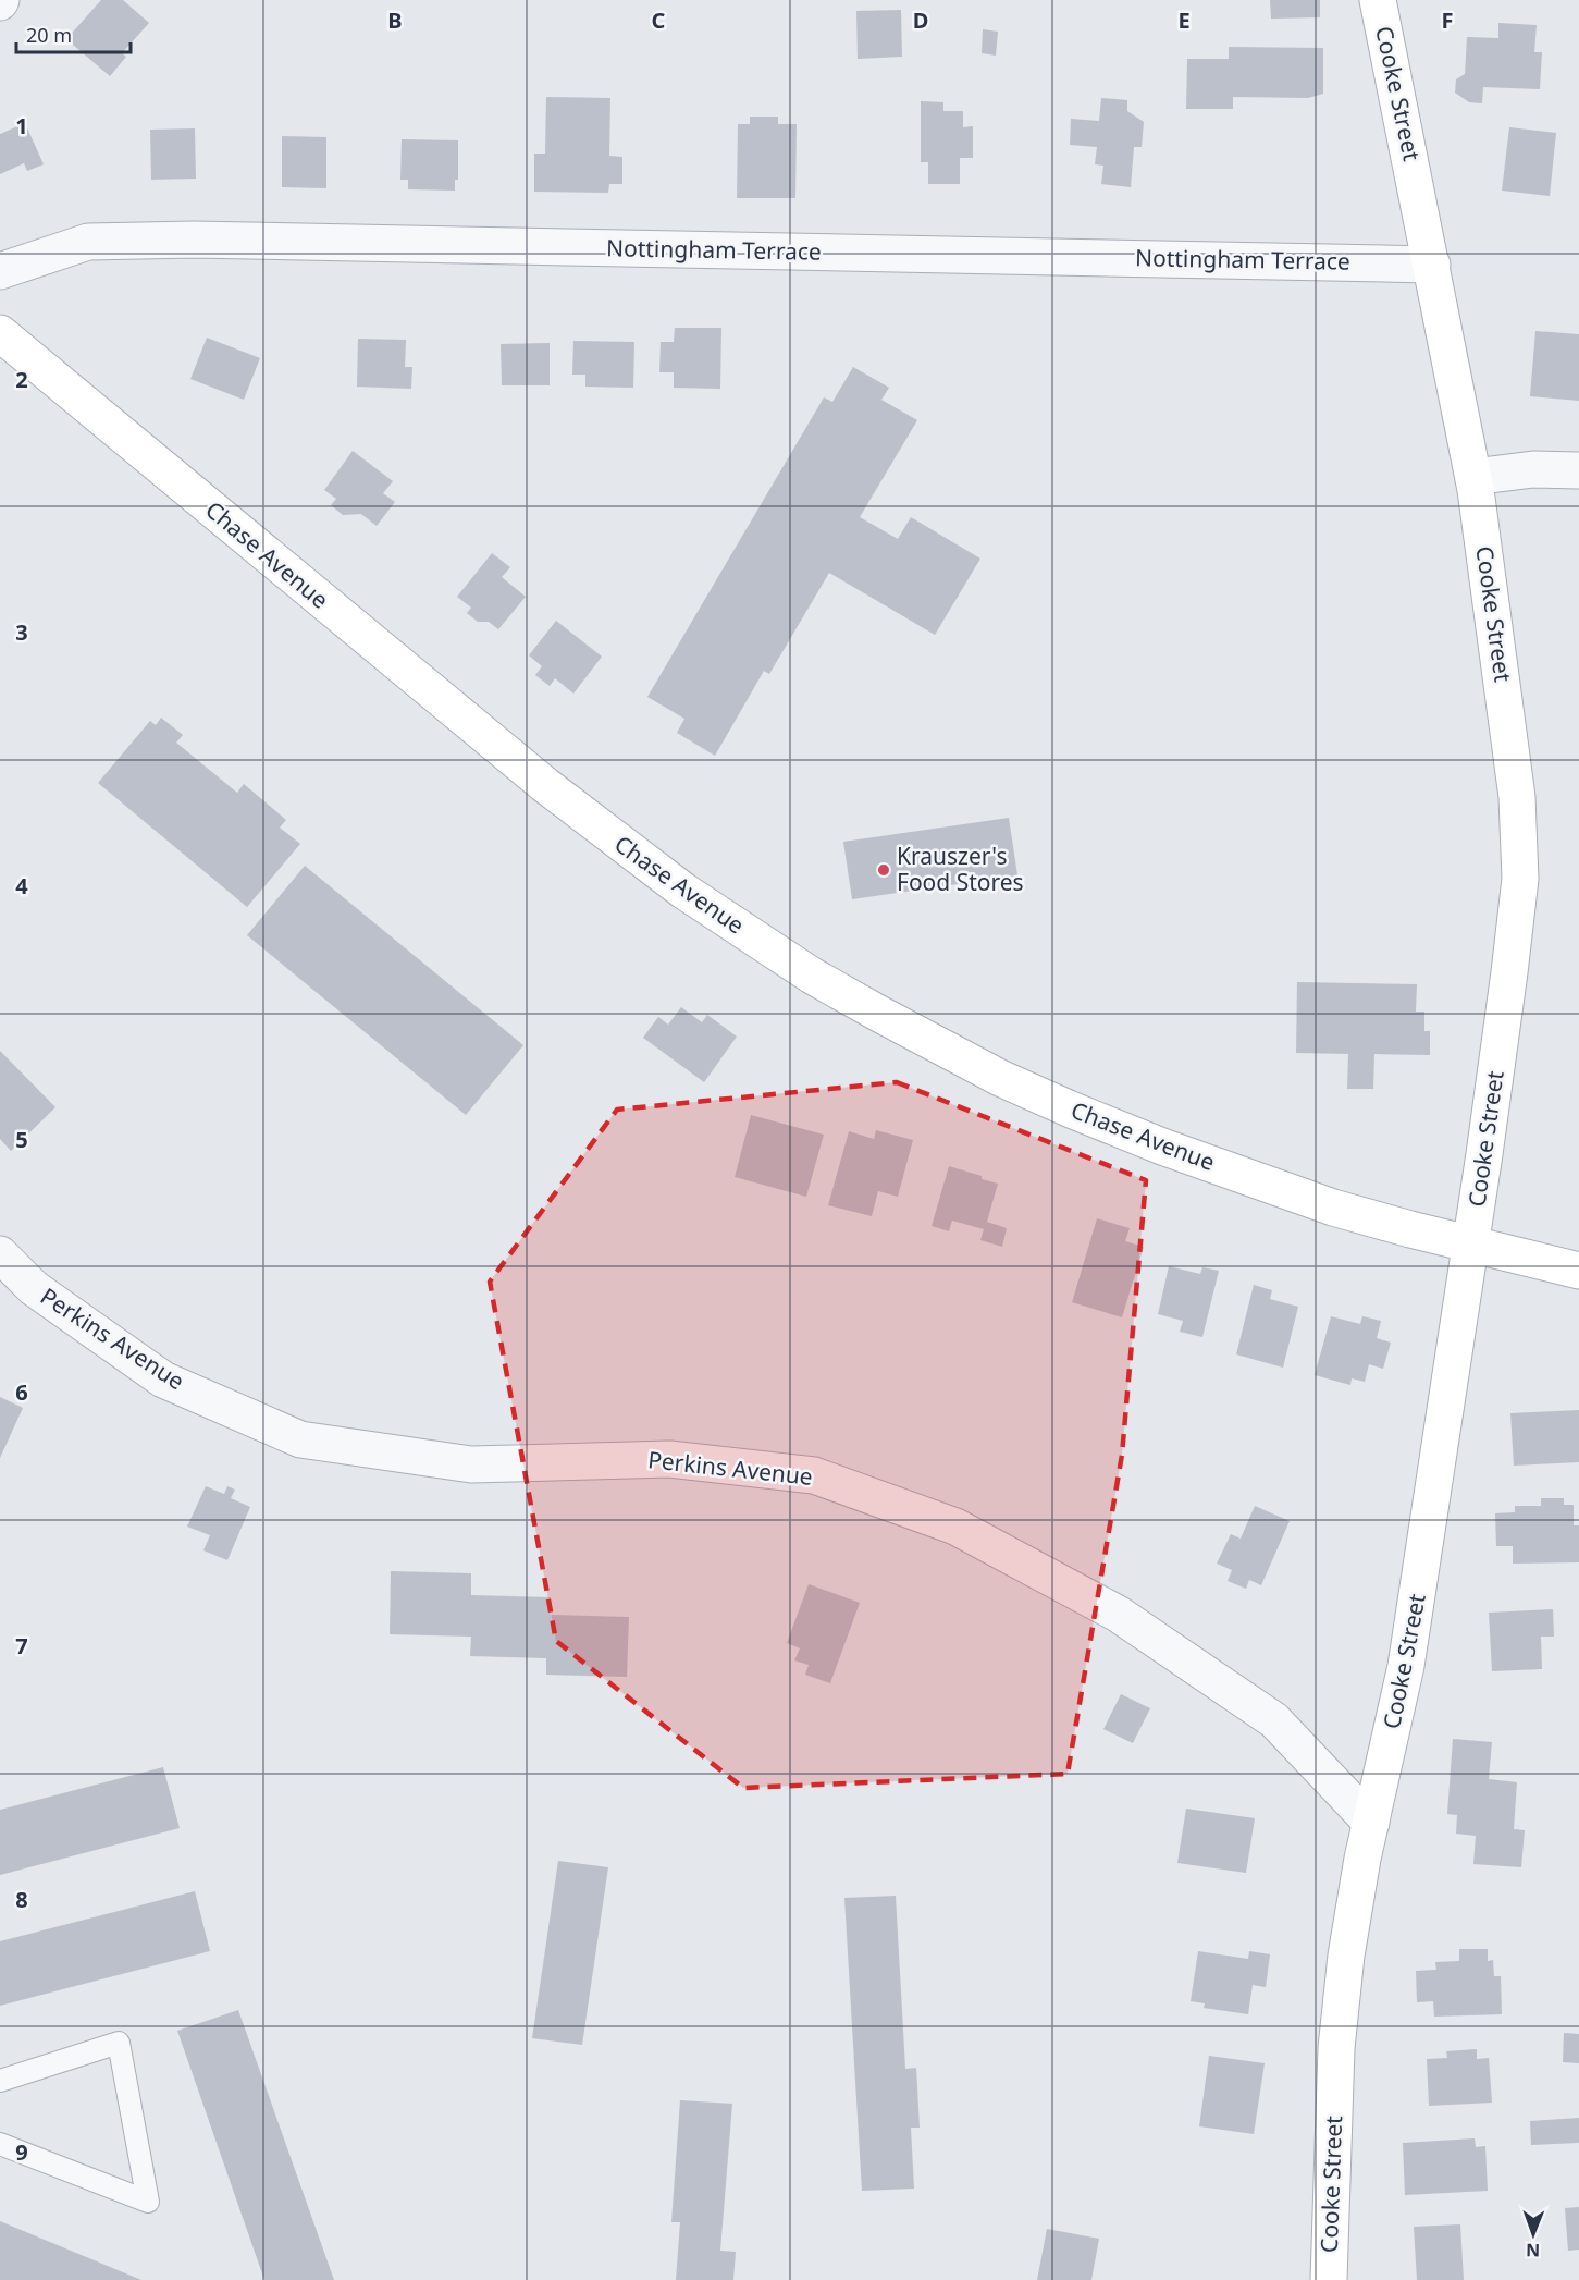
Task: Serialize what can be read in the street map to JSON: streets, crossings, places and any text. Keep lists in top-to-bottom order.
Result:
{
  "streets": {
    "main road": ["Cooke Street", "Chase Avenue"],
    "street": ["Nottingham Terrace", "Perkins Avenue"]
  },
  "crossings": [
    ["Cooke Street", "Nottingham Terrace"],
    ["Cooke Street", "Chase Avenue"],
    ["Cooke Street", "Perkins Avenue"]
  ],
  "places": ["Krauszer's Food Stores"],
  "scale_bar": "20 m",
  "north": "bottom",
  "grid": {
    "columns": [
      "B",
      "C",
      "D",
      "E",
      "F"
    ],
    "rows": [
      "1",
      "2",
      "3",
      "4",
      "5",
      "6",
      "7",
      "8",
      "9"
    ]
  }
}
